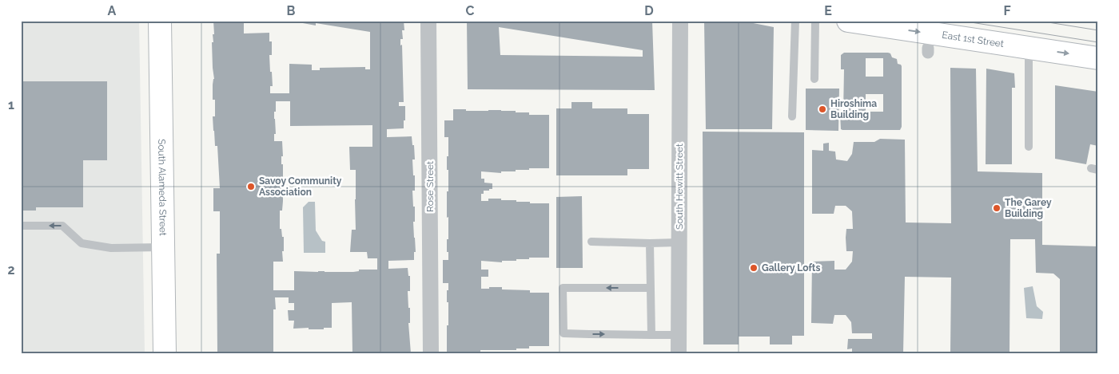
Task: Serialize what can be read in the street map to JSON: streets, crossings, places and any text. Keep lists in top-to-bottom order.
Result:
{
  "streets": {
    "main road": ["East 1st Street", "South Alameda Street"],
    "street": ["Rose Street", "South Hewitt Street"]
  },
  "one_way": ["East 1st Street"],
  "places": [
    "Hiroshima Building",
    "Savoy Community Association",
    "The Garey Building",
    "Gallery Lofts"
  ],
  "grid": {
    "columns": [
      "A",
      "B",
      "C",
      "D",
      "E",
      "F"
    ],
    "rows": ["1", "2"]
  }
}
